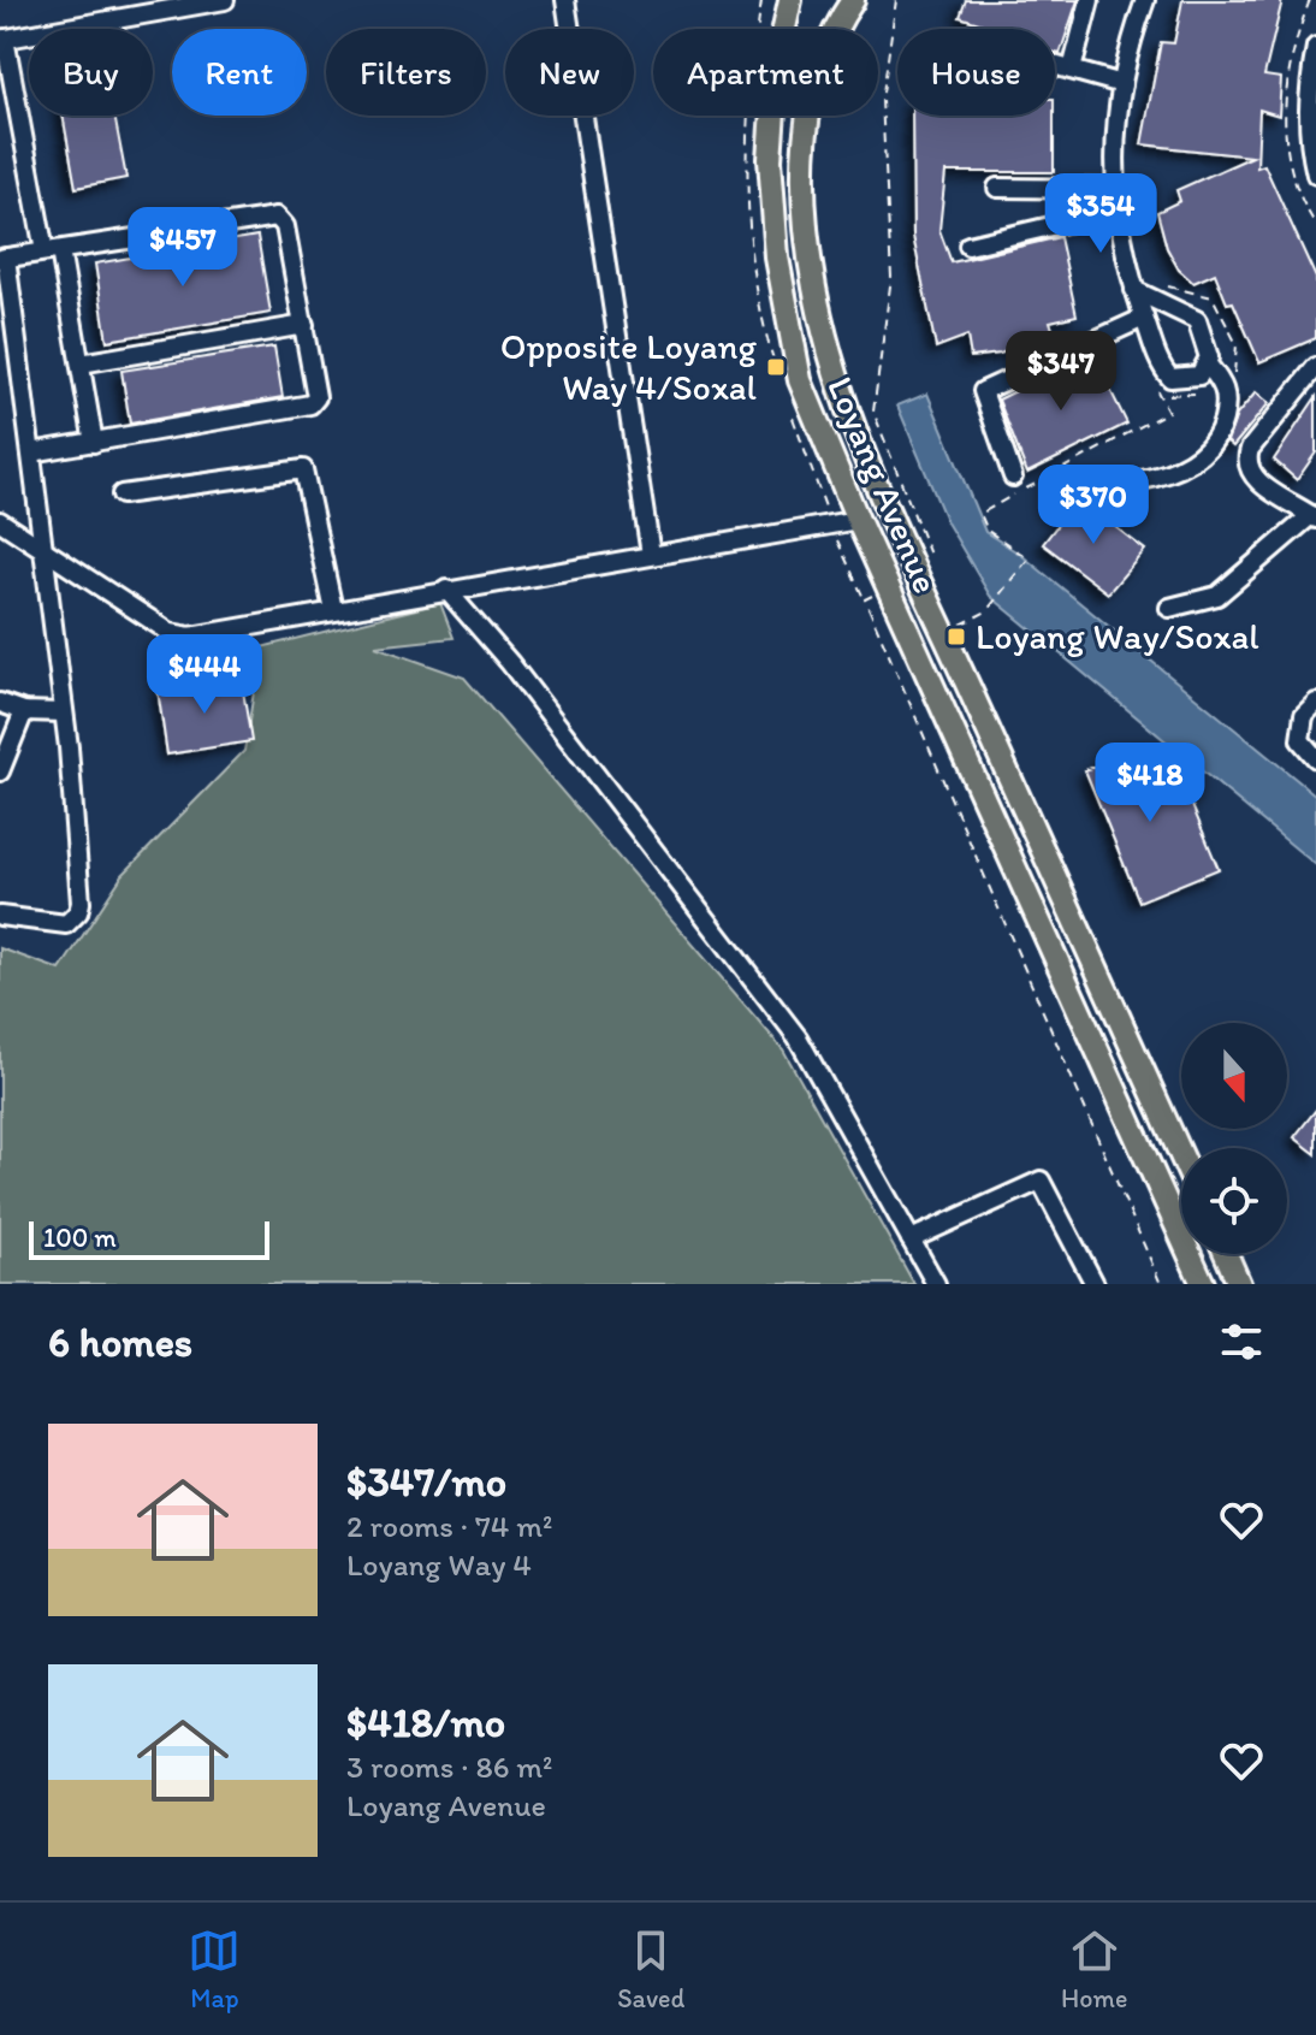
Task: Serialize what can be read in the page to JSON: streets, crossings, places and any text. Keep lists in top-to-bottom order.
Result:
{
  "streets": {
    "main road": ["Loyang Avenue"]
  },
  "places": {
    "transit": ["Opposite Loyang Way 4/Soxal", "Loyang Way/Soxal"]
  },
  "scale_bar": "100 m",
  "north": "bottom",
  "page": {
    "chip": [
      "Buy",
      "Rent",
      "Filters",
      "New",
      "Apartment",
      "House"
    ],
    "price": [
      "$354",
      "$457",
      "$347",
      "$370",
      "$444",
      "$418"
    ],
    "scale": "100 m",
    "heading": "6 homes",
    "list": [
      {
        "name": "$347/mo",
        "note": "2 rooms · 74 m² · Loyang Way 4"
      },
      {
        "name": "$418/mo",
        "note": "3 rooms · 86 m² · Loyang Avenue"
      }
    ],
    "tabs": ["Map", "Saved", "Home"]
  }
}
